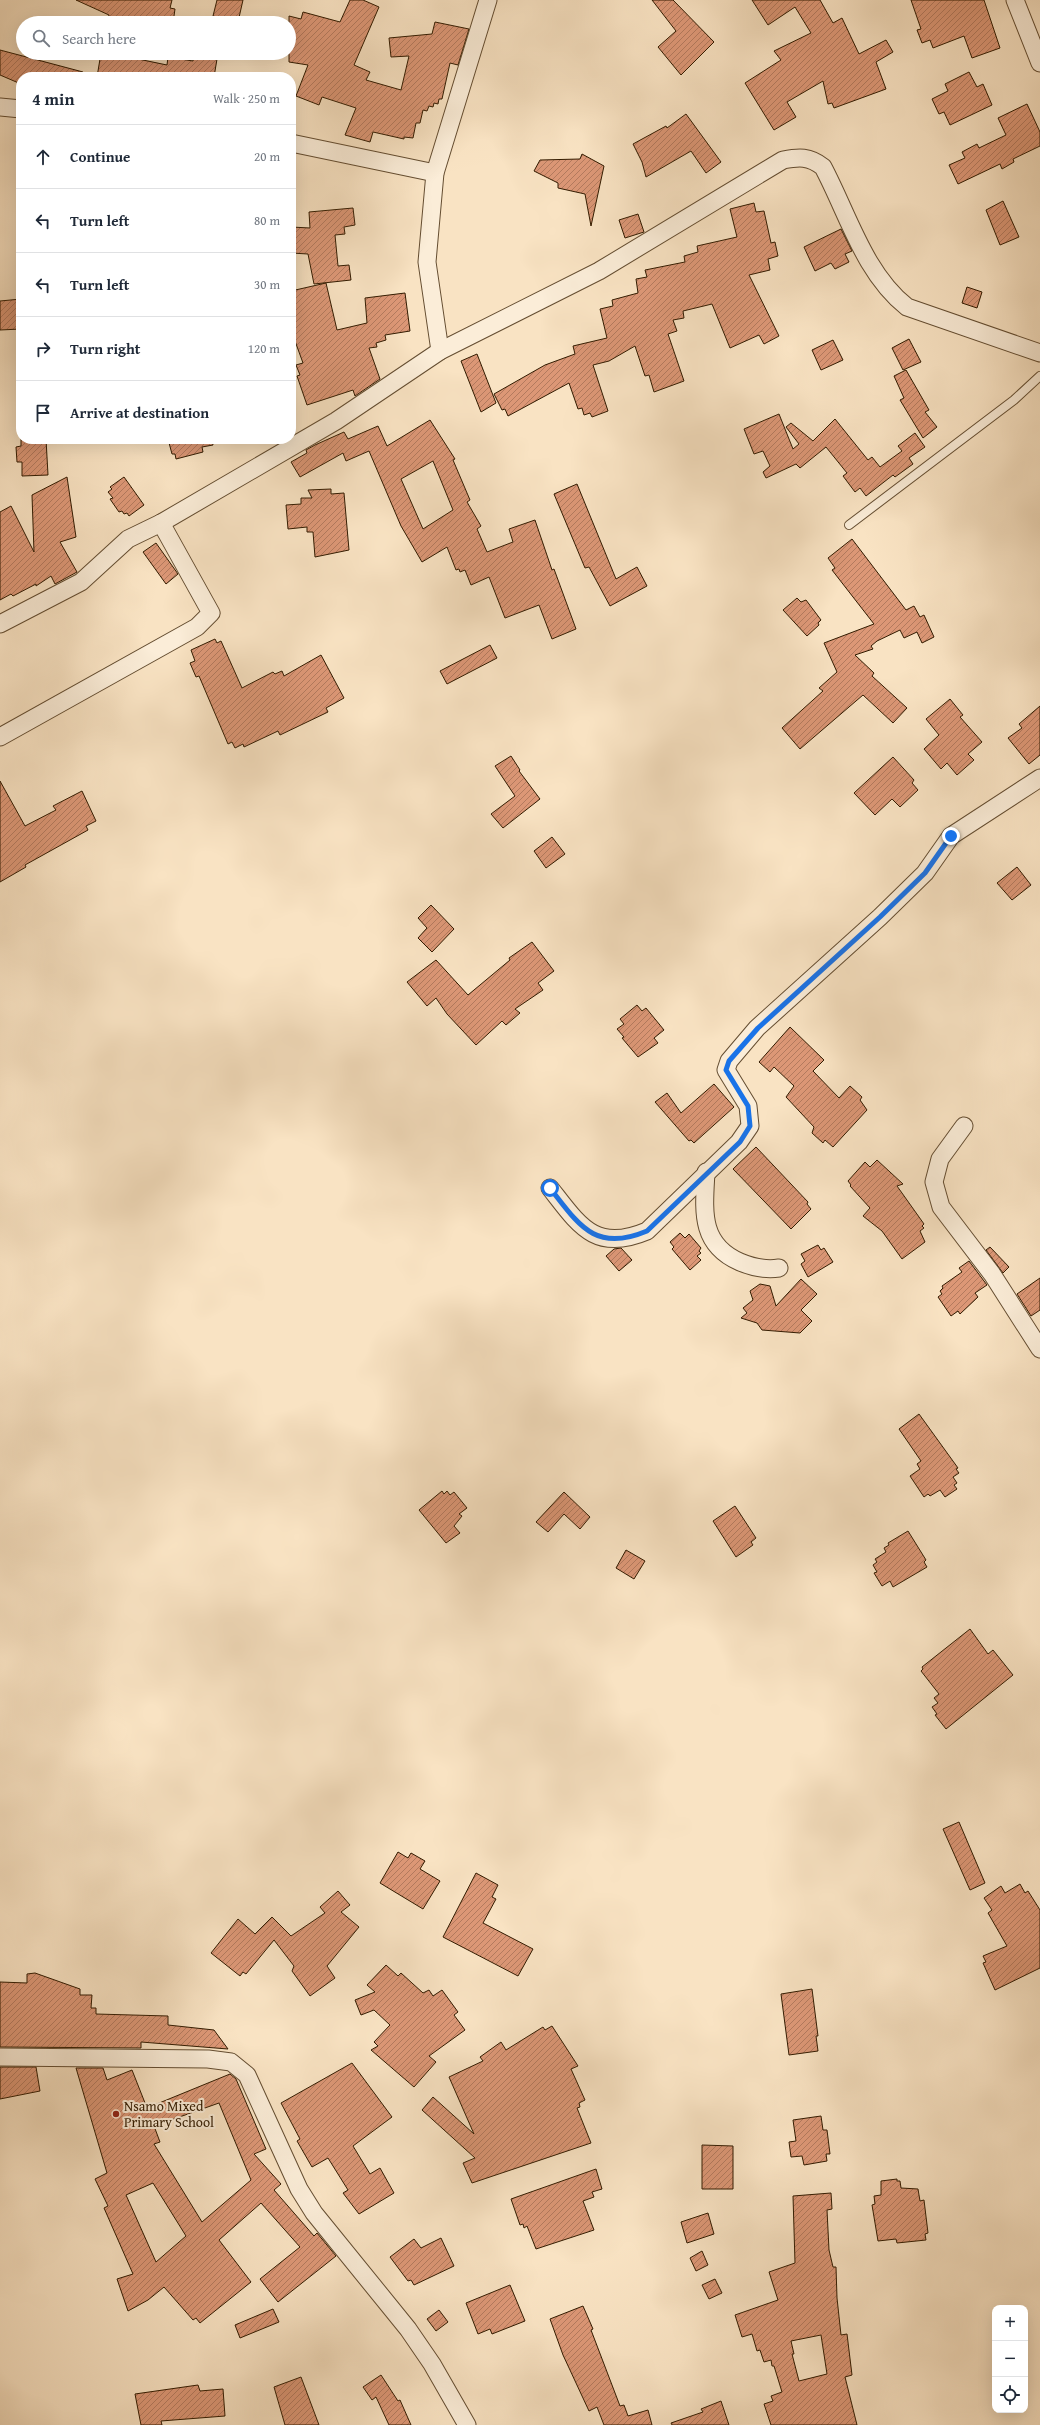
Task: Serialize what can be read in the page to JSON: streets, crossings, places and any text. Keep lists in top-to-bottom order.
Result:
{
  "places": ["Nsamo Mixed Primary School"],
  "page": {
    "search": "Search here",
    "heading": ["4 min", "Walk · 250 m"],
    "list": [
      ["Continue", "20 m"],
      ["Turn left", "80 m"],
      ["Turn left", "30 m"],
      ["Turn right", "120 m"],
      "Arrive at destination"
    ],
    "map_buttons": ["+", "−"]
  }
}
